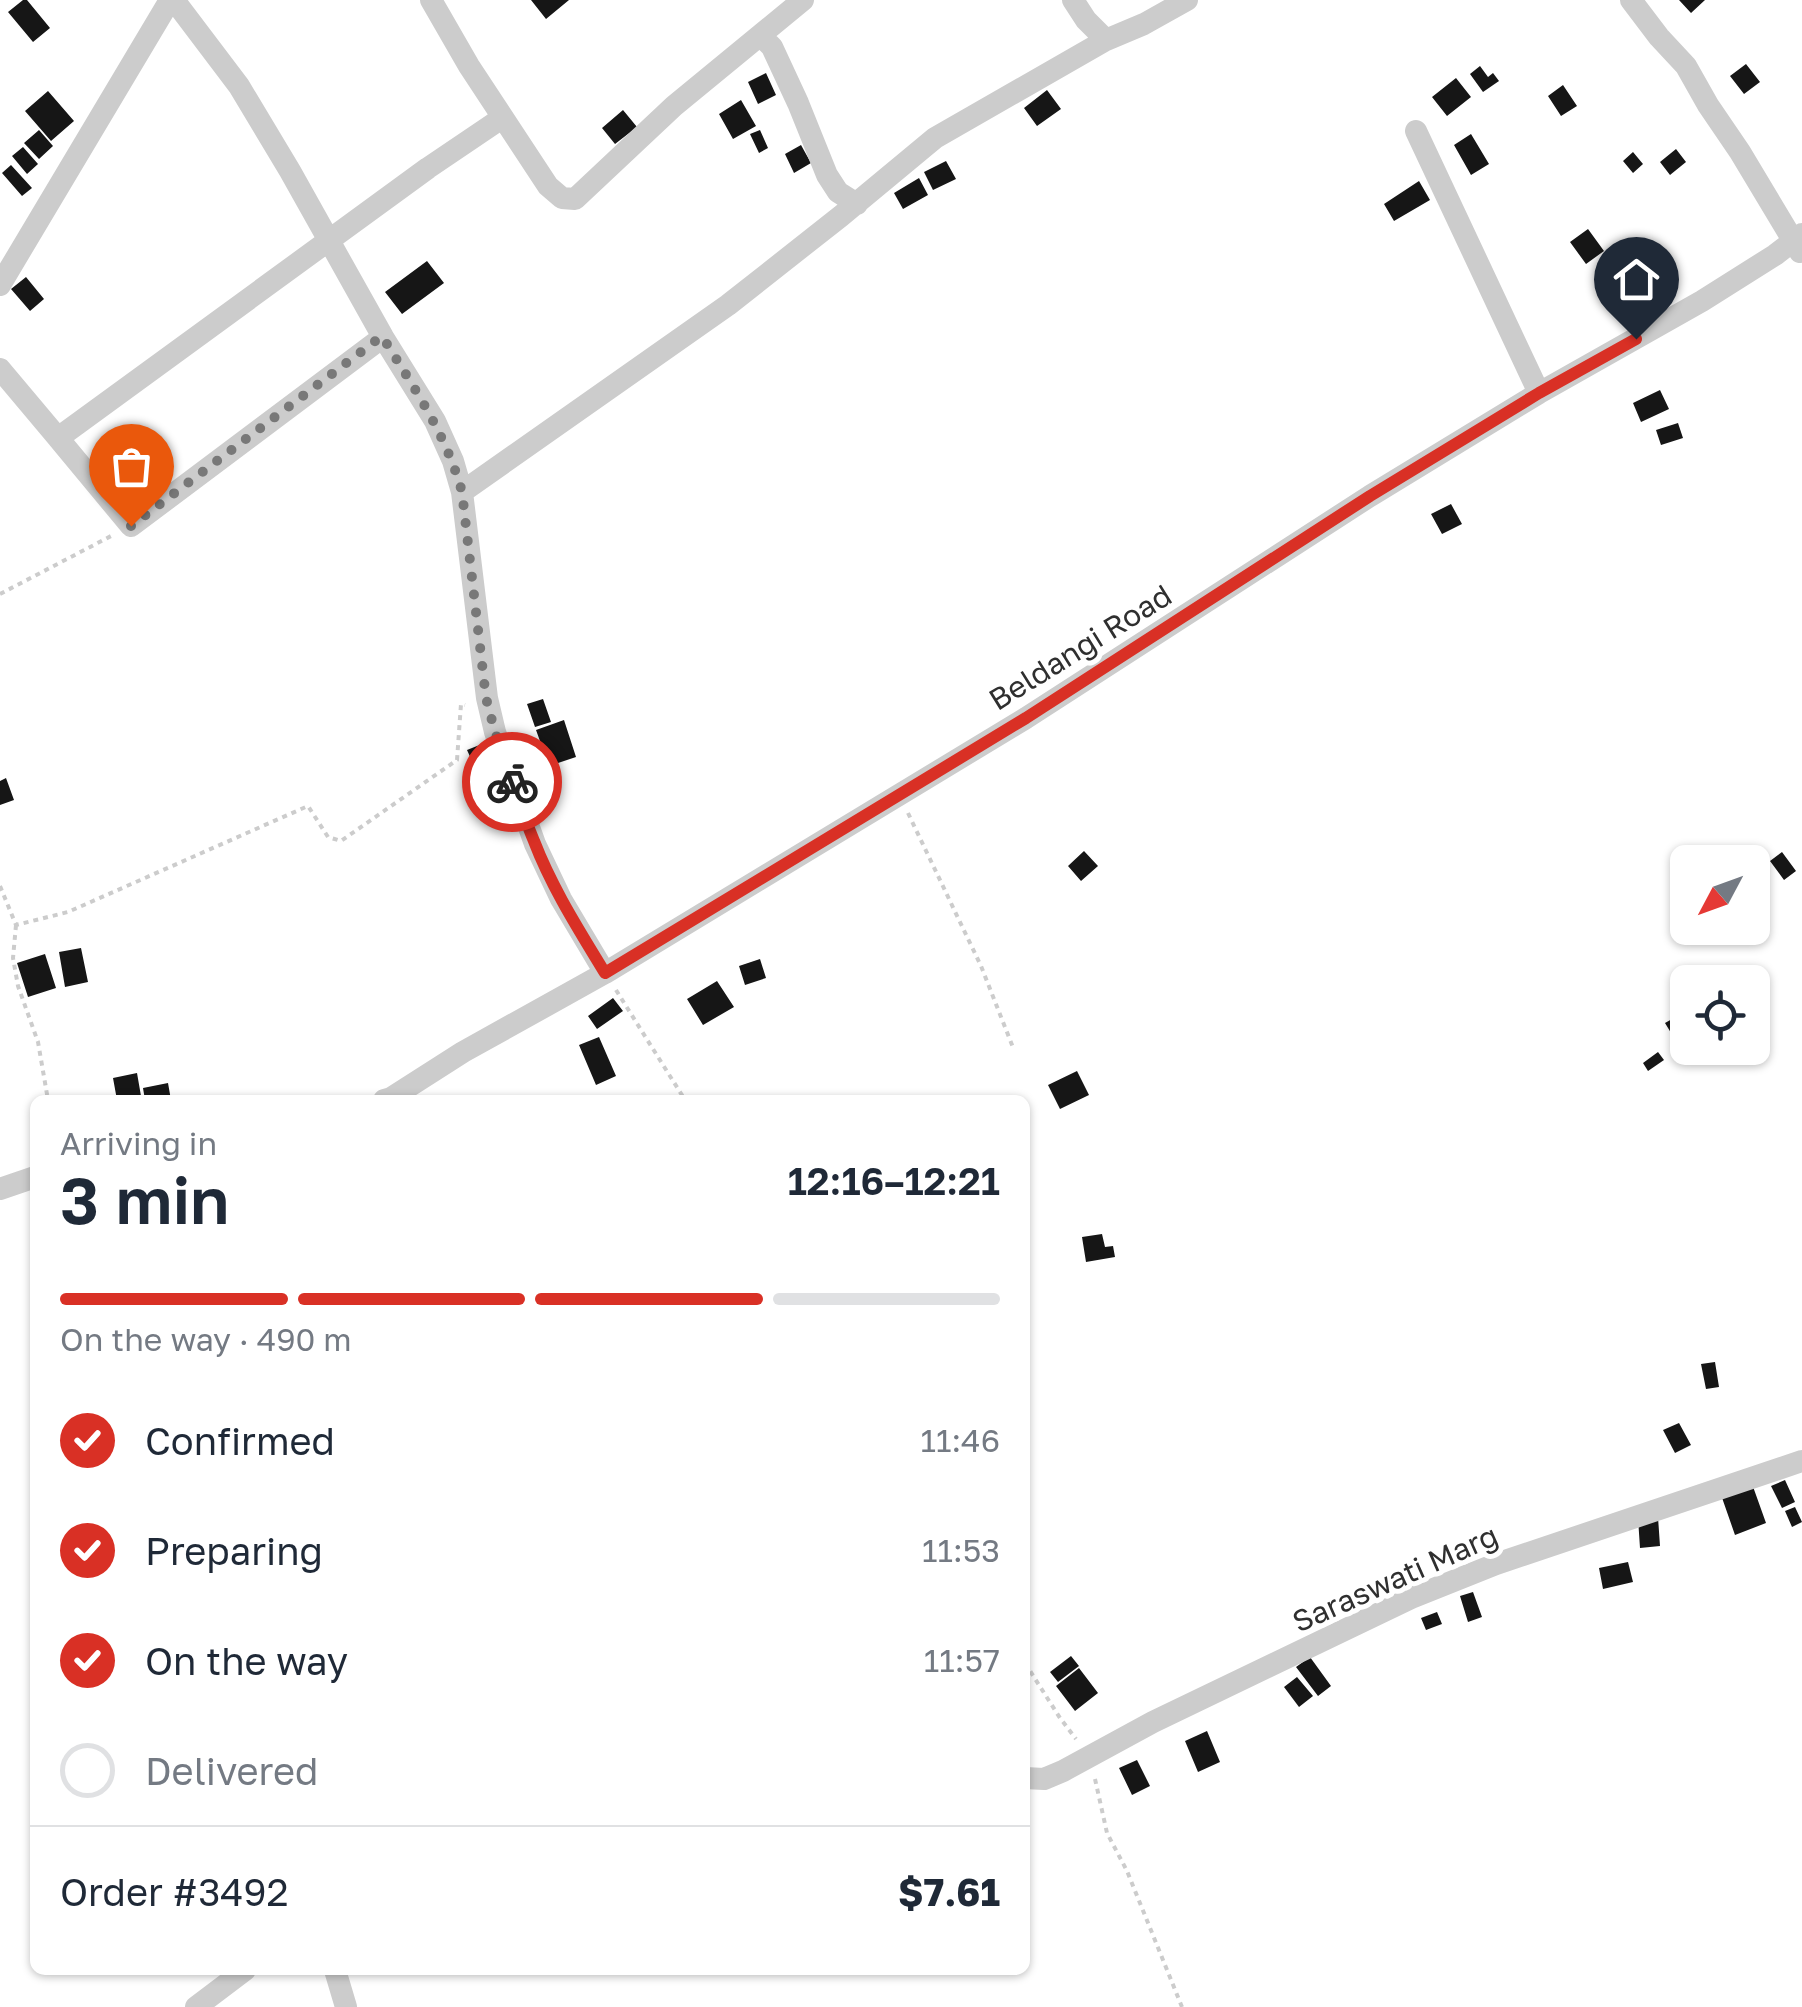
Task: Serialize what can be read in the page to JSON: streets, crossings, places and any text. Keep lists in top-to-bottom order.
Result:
{
  "streets": {
    "street": ["Beldangi Road", "Saraswati Marg"]
  },
  "north": "bottom left",
  "page": {
    "heading": ["3 min", "Arriving in", "12:16–12:21"],
    "panel": ["Order #3492", "$7.61"],
    "bar": "On the way · 490 m",
    "list": [
      ["Confirmed", "11:46"],
      ["Preparing", "11:53"],
      ["On the way", "11:57"],
      "Delivered"
    ]
  }
}
